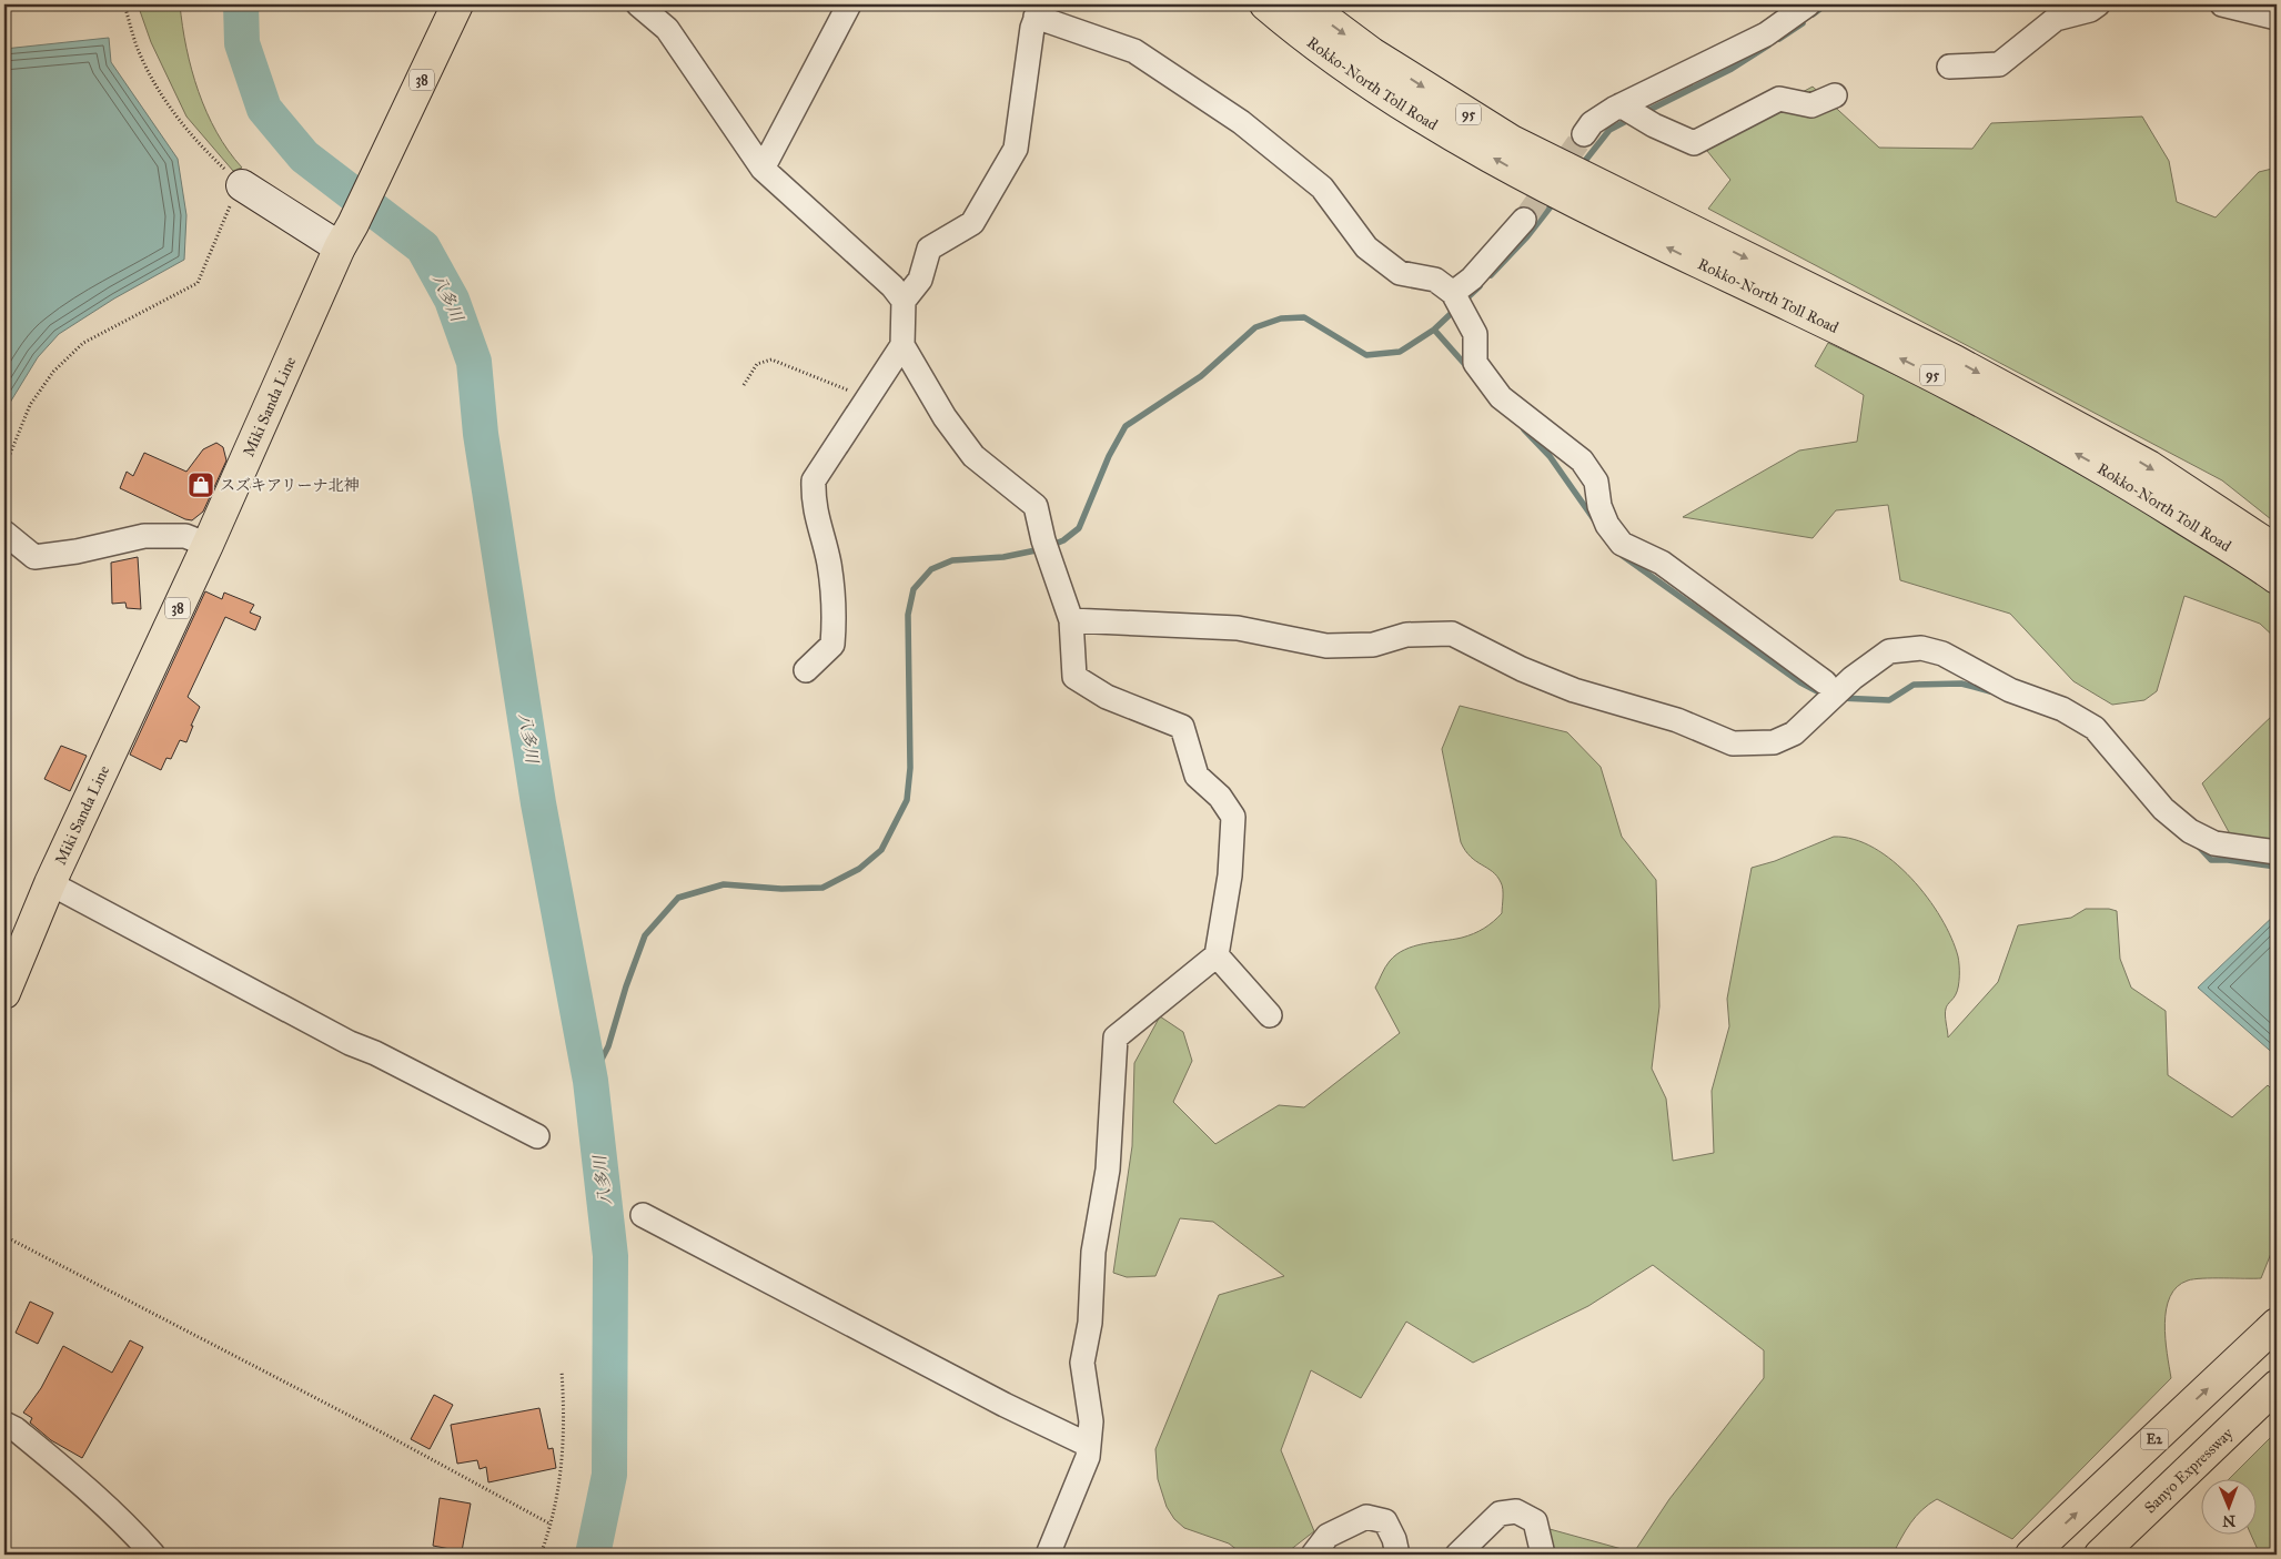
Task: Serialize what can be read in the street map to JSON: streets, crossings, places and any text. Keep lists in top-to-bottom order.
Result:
{
  "streets": {
    "main road": [
      "38",
      "Rokko-North Toll Road",
      "95",
      "Miki Sanda Line",
      "E2",
      "Sanyo Expressway"
    ]
  },
  "water": ["八多川"],
  "places": {
    "shop": ["スズキアリーナ北神"]
  },
  "north": "bottom"
}
